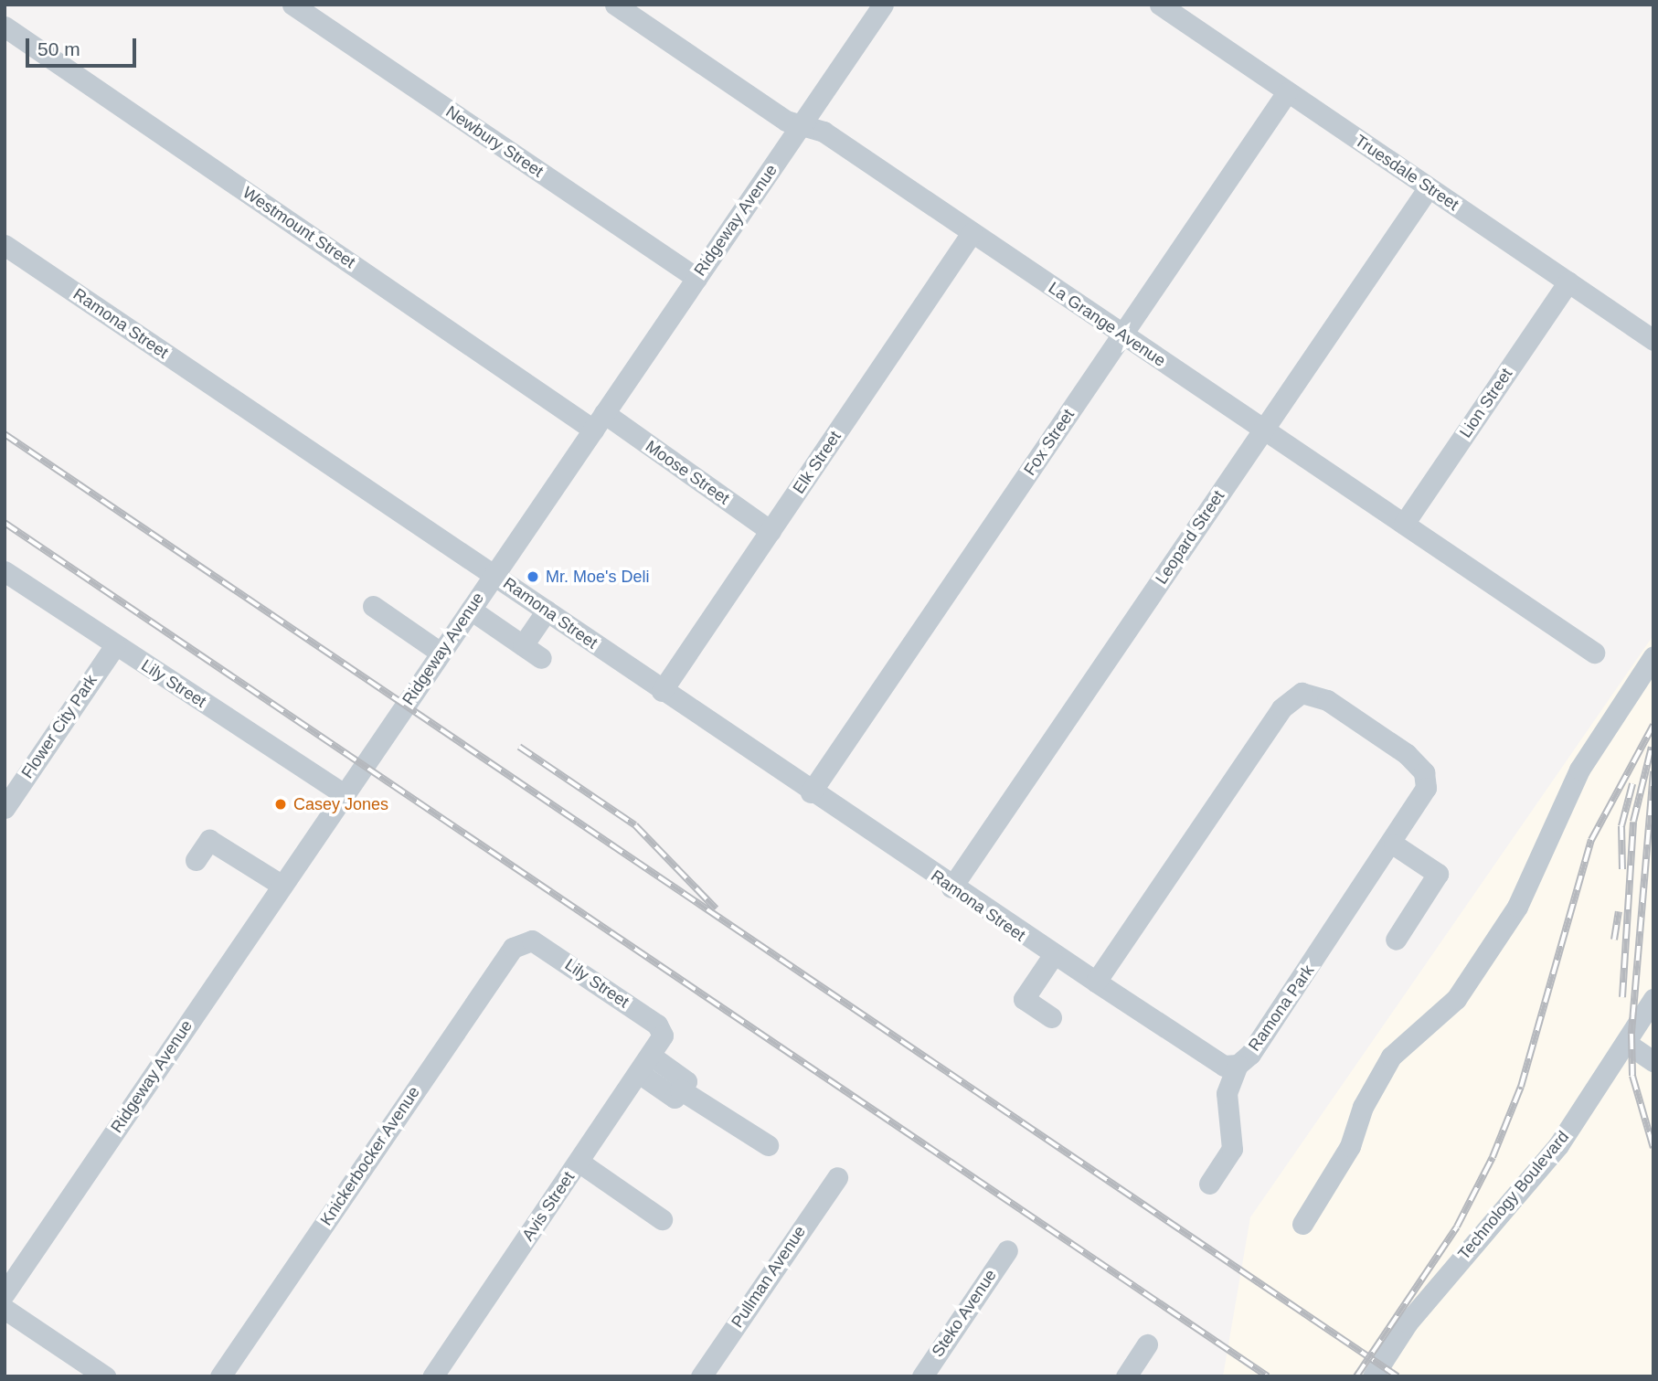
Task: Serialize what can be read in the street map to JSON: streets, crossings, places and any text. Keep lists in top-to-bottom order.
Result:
{
  "streets": {
    "street": [
      "Newbury Street",
      "Truesdale Street",
      "Ridgeway Avenue",
      "Westmount Street",
      "Ramona Street",
      "La Grange Avenue",
      "Lion Street",
      "Fox Street",
      "Elk Street",
      "Moose Street",
      "Leopard Street",
      "Lily Street",
      "Flower City Park",
      "Ramona Park",
      "Knickerbocker Avenue",
      "Technology Boulevard",
      "Avis Street",
      "Pullman Avenue",
      "Steko Avenue"
    ]
  },
  "crossings": [
    ["Newbury Street", "Ridgeway Avenue"],
    ["Truesdale Street", "Lion Street"],
    ["Truesdale Street", "Fox Street"],
    ["Truesdale Street", "Leopard Street"],
    ["Ridgeway Avenue", "Westmount Street"],
    ["Ridgeway Avenue", "Ramona Street"],
    ["Ridgeway Avenue", "La Grange Avenue"],
    ["Ridgeway Avenue", "Moose Street"],
    ["Ridgeway Avenue", "Lily Street"],
    ["Westmount Street", "Moose Street"],
    ["Ramona Street", "Fox Street"],
    ["Ramona Street", "Elk Street"],
    ["Ramona Street", "Leopard Street"],
    ["Ramona Street", "Ramona Park"],
    ["La Grange Avenue", "Lion Street"],
    ["La Grange Avenue", "Fox Street"],
    ["La Grange Avenue", "Elk Street"],
    ["La Grange Avenue", "Leopard Street"],
    ["Elk Street", "Moose Street"],
    ["Lily Street", "Flower City Park"],
    ["Lily Street", "Knickerbocker Avenue"],
    ["Lily Street", "Avis Street"]
  ],
  "places": ["Mr. Moe's Deli", "Casey Jones"],
  "scale_bar": "50 m"
}
